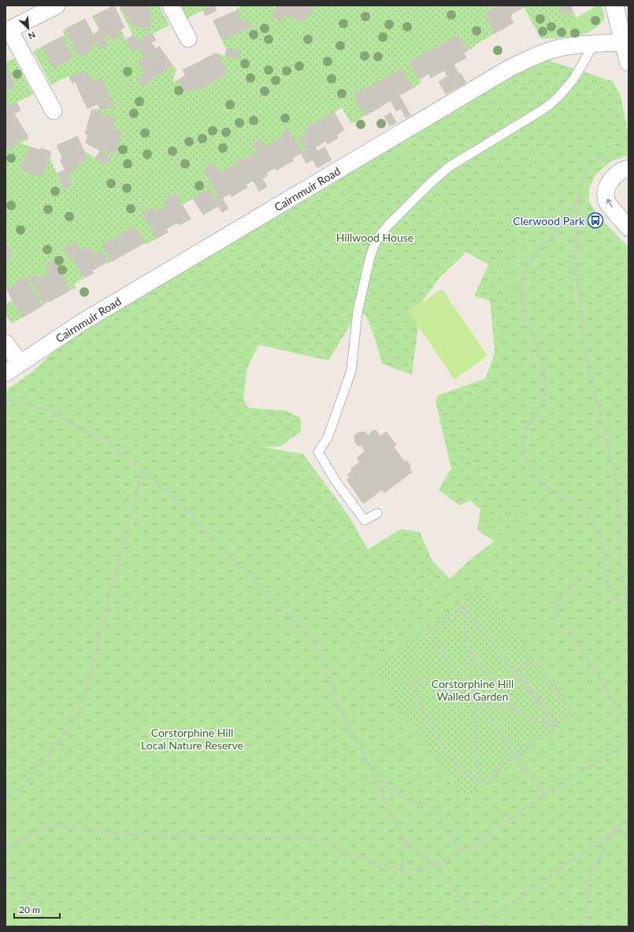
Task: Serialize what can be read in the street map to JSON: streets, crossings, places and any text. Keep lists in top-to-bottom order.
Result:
{
  "streets": {
    "street": ["Cairnmuir Road"]
  },
  "parks": ["Hillwood House", "Corstorphine Hill Walled Garden", "Corstorphine Hill Local Nature Reserve"],
  "places": {
    "bus stop": ["Clerwood Park"]
  },
  "scale_bar": "20 m",
  "north": "bottom right"
}
